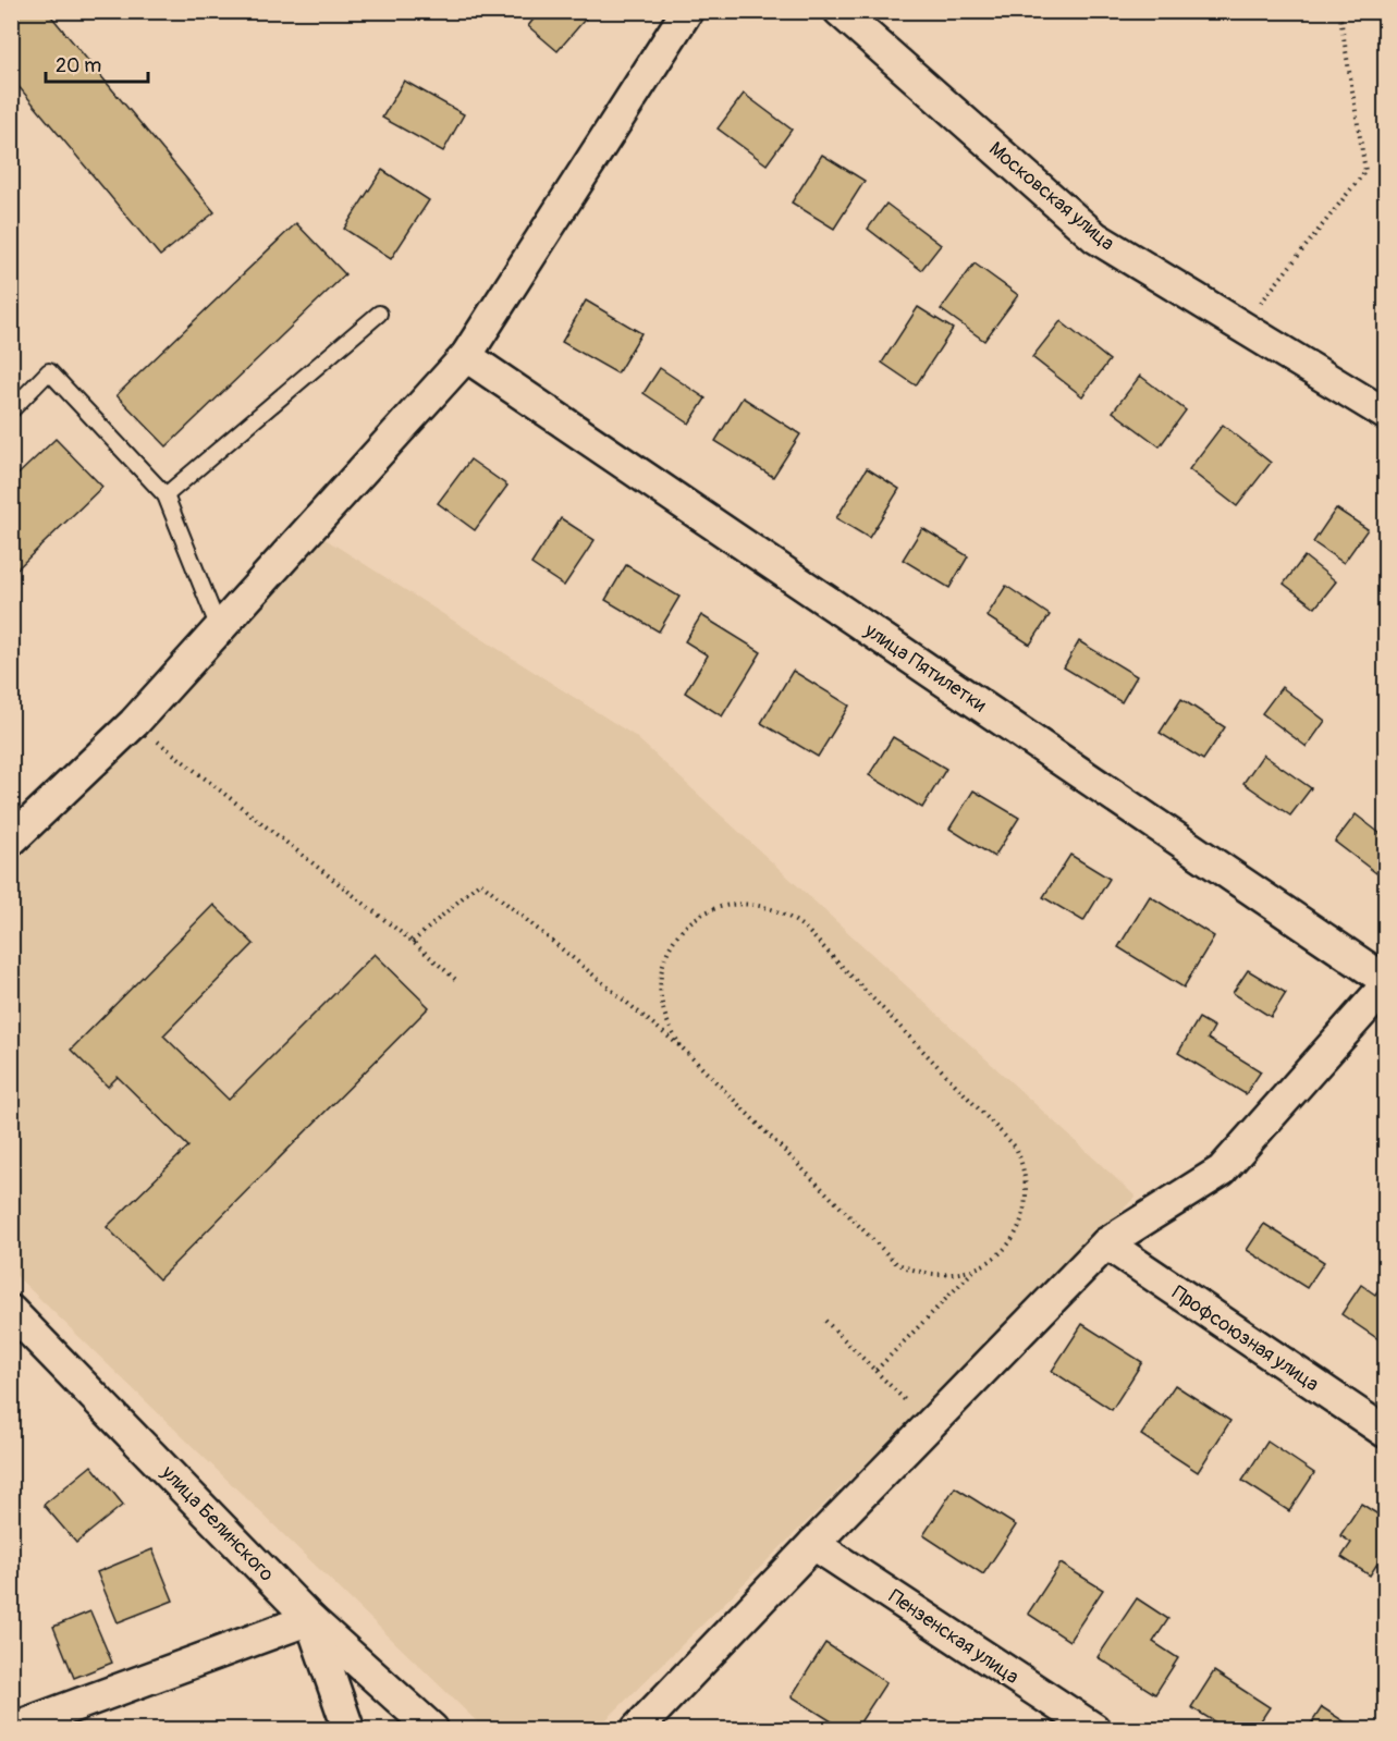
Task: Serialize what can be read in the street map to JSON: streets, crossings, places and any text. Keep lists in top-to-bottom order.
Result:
{
  "streets": {
    "street": [
      "Московская улица",
      "улица Пятилетки",
      "Профсоюзная улица",
      "улица Белинского",
      "Пензенская улица"
    ]
  },
  "scale_bar": "20 m"
}
